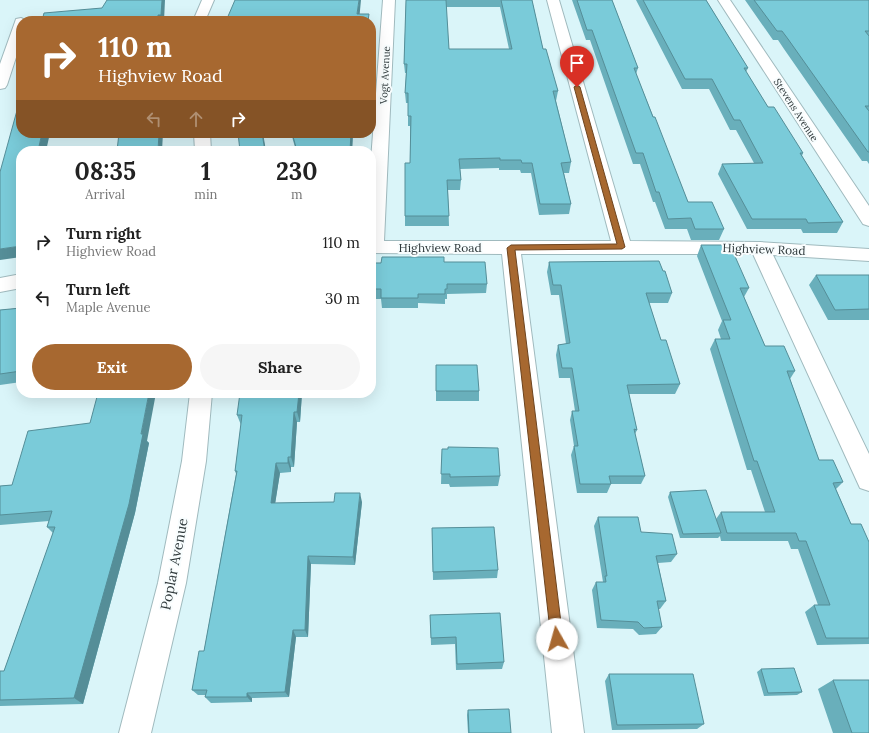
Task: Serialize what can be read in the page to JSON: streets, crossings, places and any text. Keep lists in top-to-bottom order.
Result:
{
  "streets": {
    "street": [
      "Vogt Avenue",
      "Stevens Avenue",
      "Highview Road",
      "Poplar Avenue"
    ]
  },
  "page": {
    "turn": ["110 m", "Highview Road"],
    "eta": [
      "08:35",
      "Arrival",
      "1",
      "min",
      "230",
      "m"
    ],
    "list": [
      {
        "name": "Turn right",
        "note": "Highview Road",
        "value": "110 m"
      },
      {
        "name": "Turn left",
        "note": "Maple Avenue",
        "value": "30 m"
      }
    ],
    "buttons": ["Exit", "Share"]
  }
}
